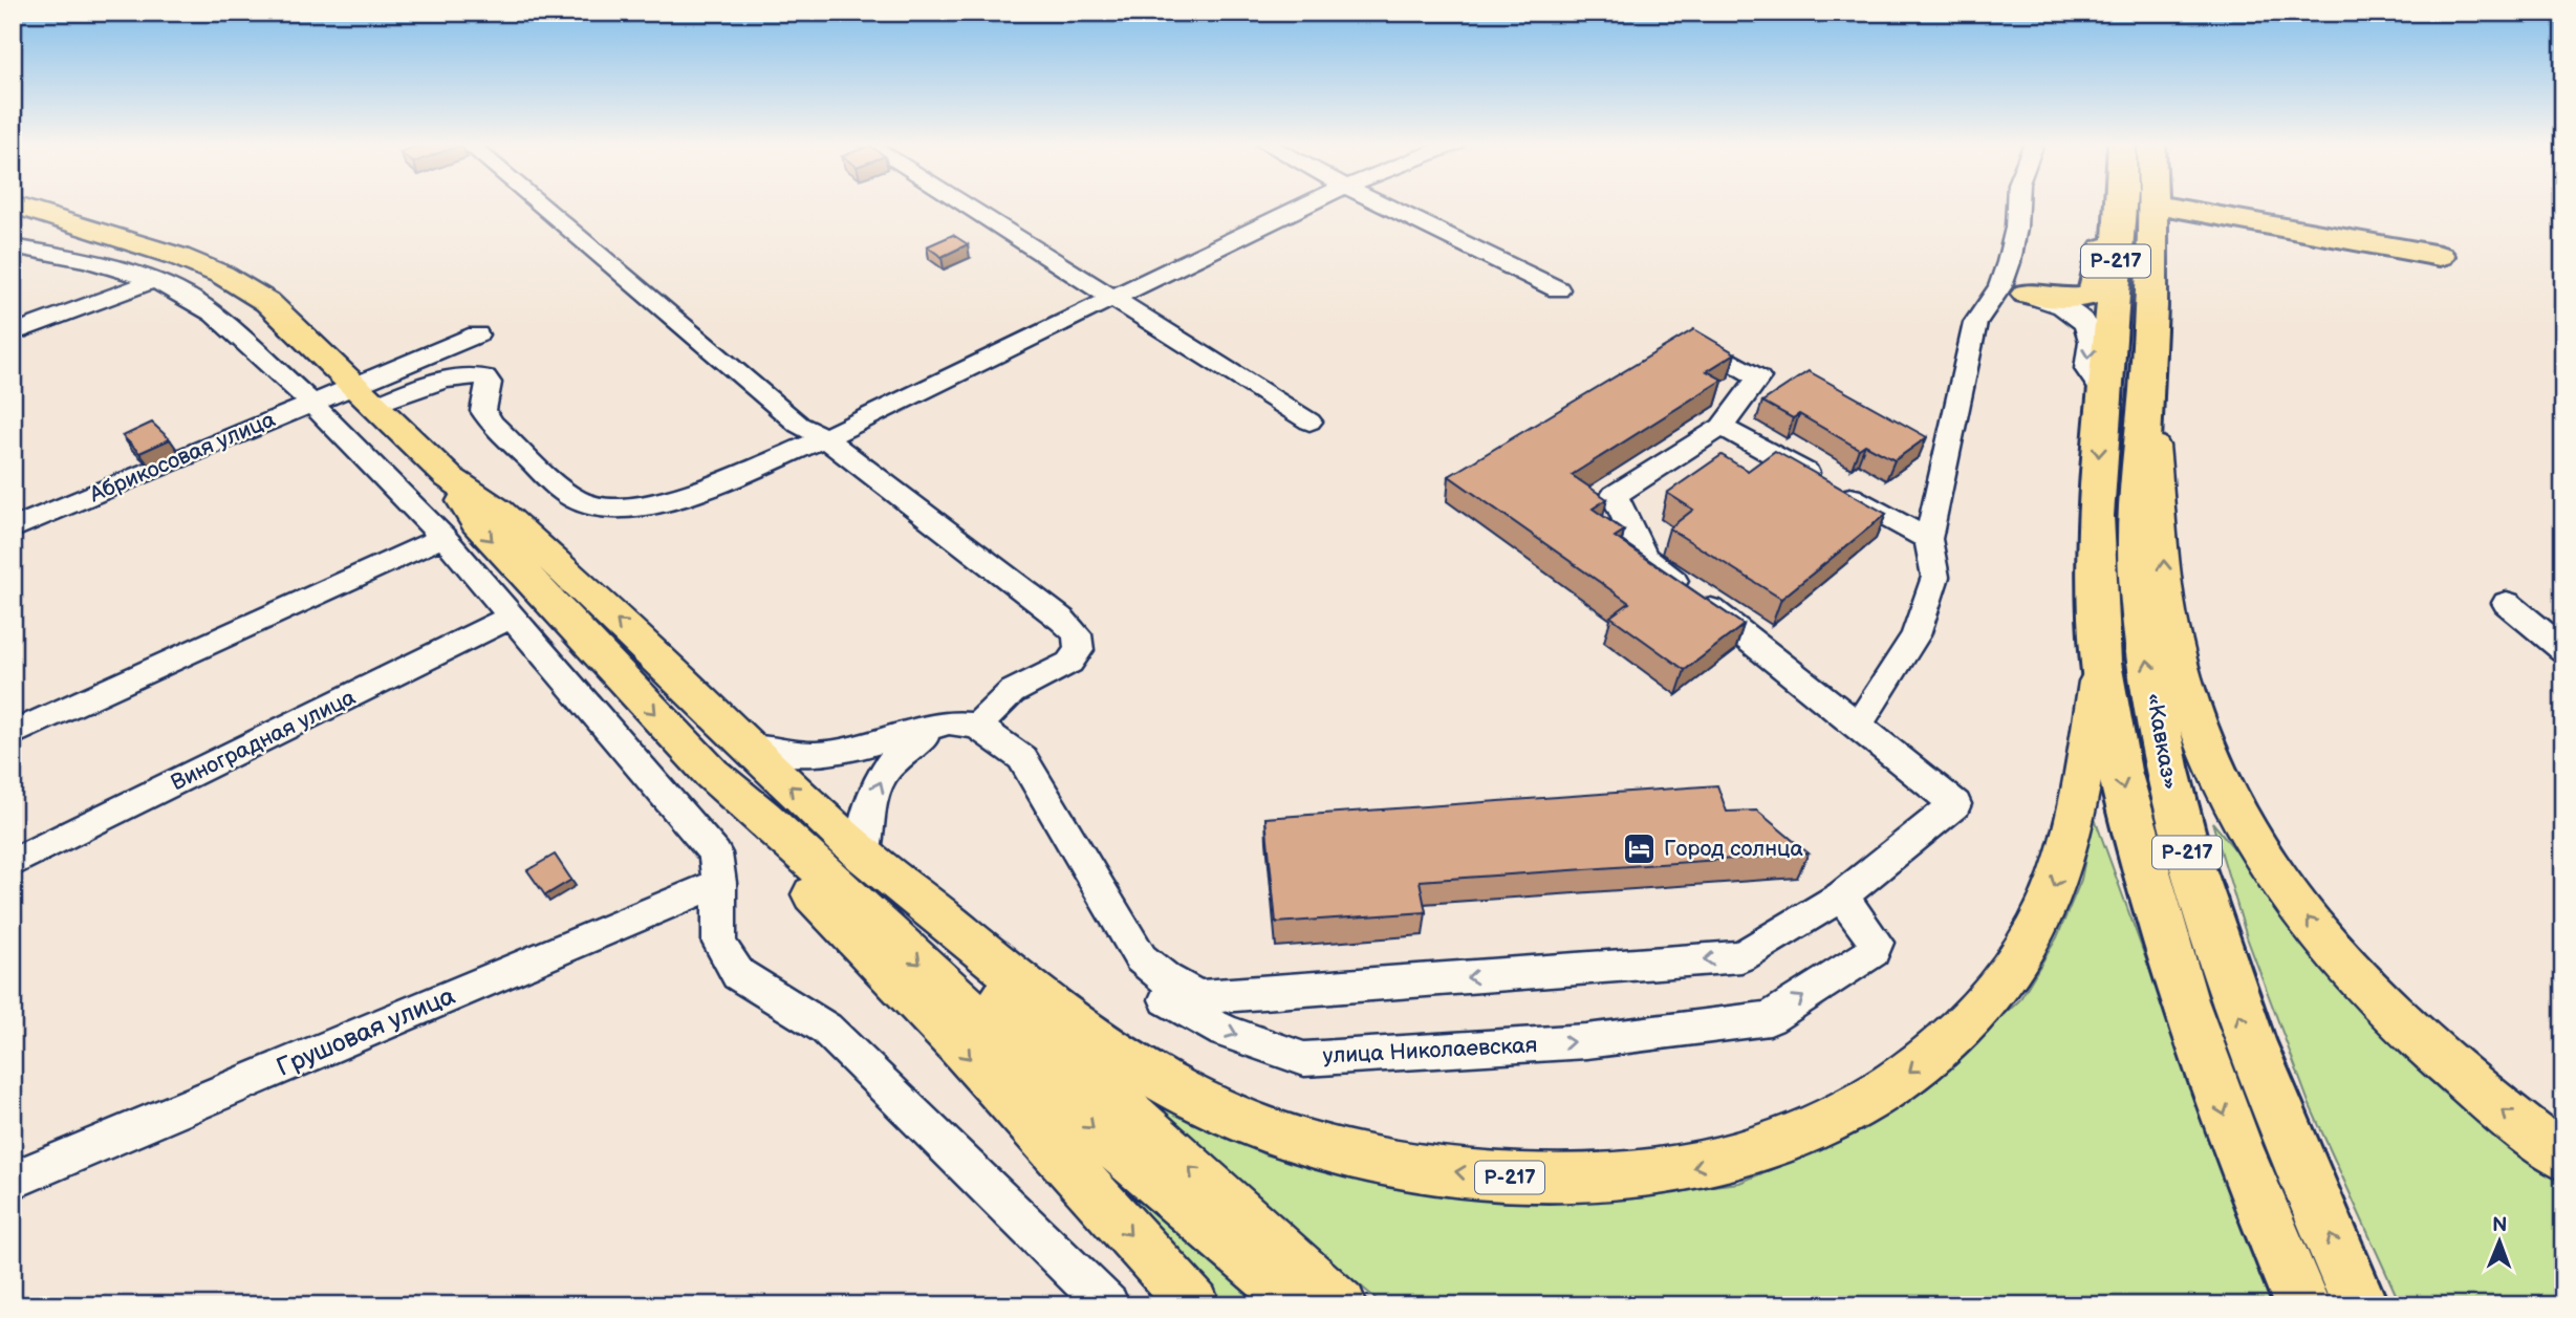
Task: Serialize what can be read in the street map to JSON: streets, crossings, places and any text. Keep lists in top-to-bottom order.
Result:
{
  "streets": {
    "highway": ["Р-217", "«Кавказ»"],
    "street": [
      "Абрикосовая улица",
      "Виноградная улица",
      "Грушовая улица",
      "улица Николаевская"
    ]
  },
  "crossings": [
    ["Р-217", "«Кавказ»"],
    ["Р-217", "улица Николаевская"]
  ],
  "places": {
    "hotel": ["Город солнца"]
  },
  "north": "top"
}
